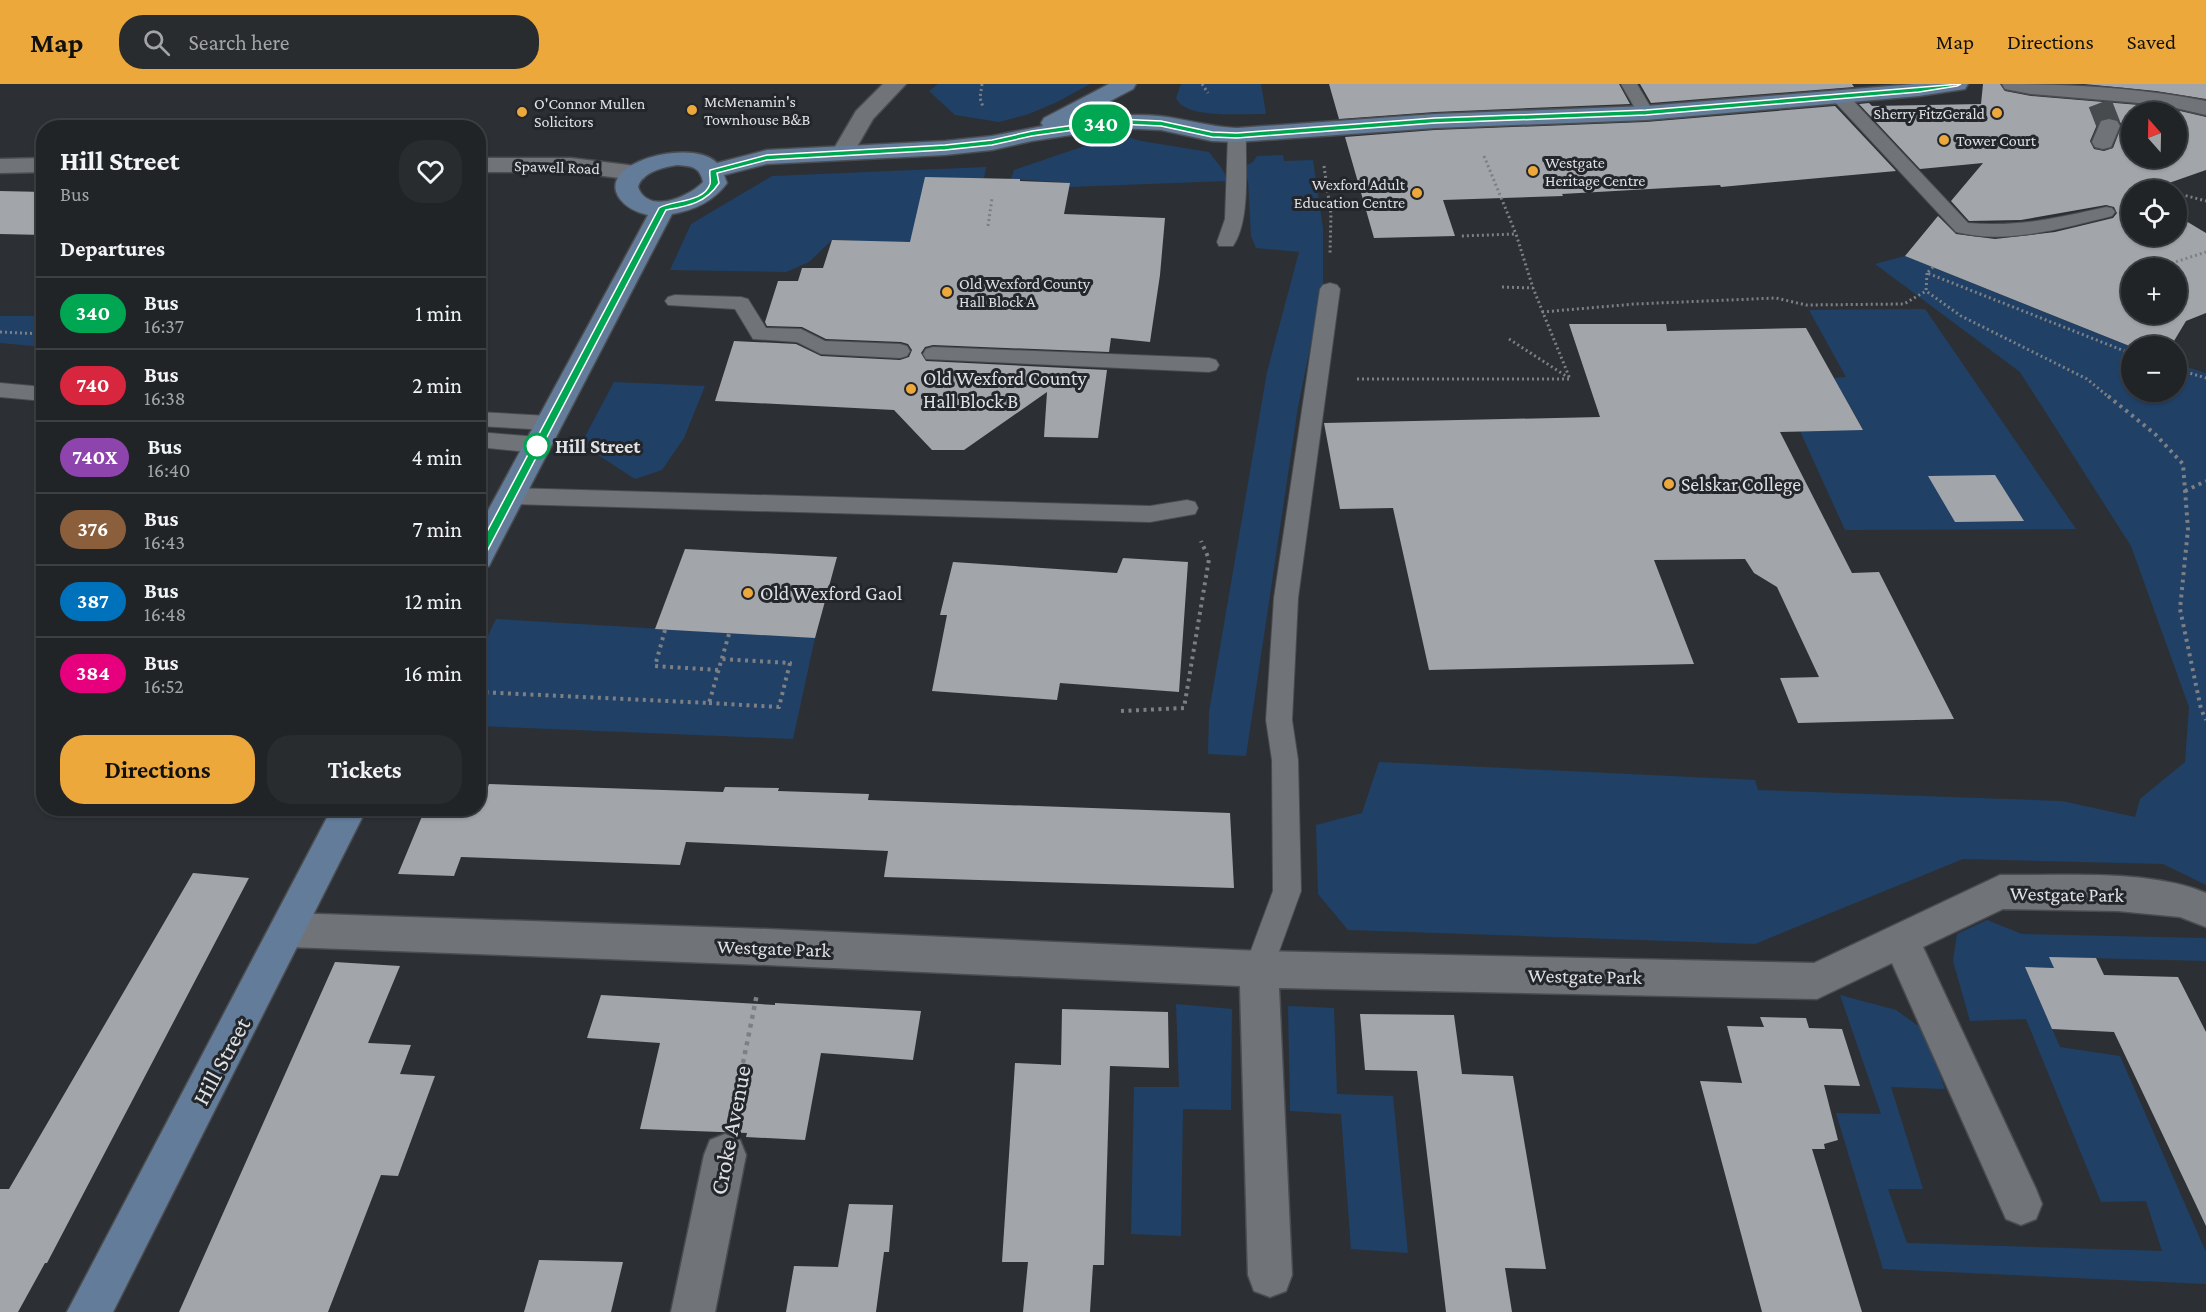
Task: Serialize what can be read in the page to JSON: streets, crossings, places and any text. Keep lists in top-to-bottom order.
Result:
{
  "streets": {
    "main road": ["Hill Street"],
    "street": ["Spawell Road", "Westgate Park", "Croke Avenue"]
  },
  "crossings": [
    ["Westgate Park", "Hill Street"],
    ["Westgate Park", "Croke Avenue"]
  ],
  "places": [
    "McMenamin's Townhouse B&B",
    "O'Connor Mullen Solicitors",
    "Sherry FitzGerald",
    "Tower Court",
    "Westgate Heritage Centre",
    "Wexford Adult Education Centre",
    "Old Wexford County Hall Block A",
    "Old Wexford County Hall Block B",
    "Hill Street",
    "Selskar College",
    "Old Wexford Gaol"
  ],
  "lines": ["bus line 340"],
  "north": "top",
  "page": {
    "header": "Map",
    "search": "Search here",
    "nav": ["Map", "Directions", "Saved"],
    "on_map": "340",
    "map_buttons": ["+", "−"],
    "heading": [
      ["Hill Street", "Bus"],
      "Departures"
    ],
    "list": [
      {
        "mark": "340",
        "name": "Bus",
        "note": "16:37",
        "value": "1 min"
      },
      {
        "mark": "740",
        "name": "Bus",
        "note": "16:38",
        "value": "2 min"
      },
      {
        "mark": "740X",
        "name": "Bus",
        "note": "16:40",
        "value": "4 min"
      },
      {
        "mark": "376",
        "name": "Bus",
        "note": "16:43",
        "value": "7 min"
      },
      {
        "mark": "387",
        "name": "Bus",
        "note": "16:48",
        "value": "12 min"
      },
      {
        "mark": "384",
        "name": "Bus",
        "note": "16:52",
        "value": "16 min"
      }
    ],
    "buttons": ["Directions", "Tickets"]
  }
}
